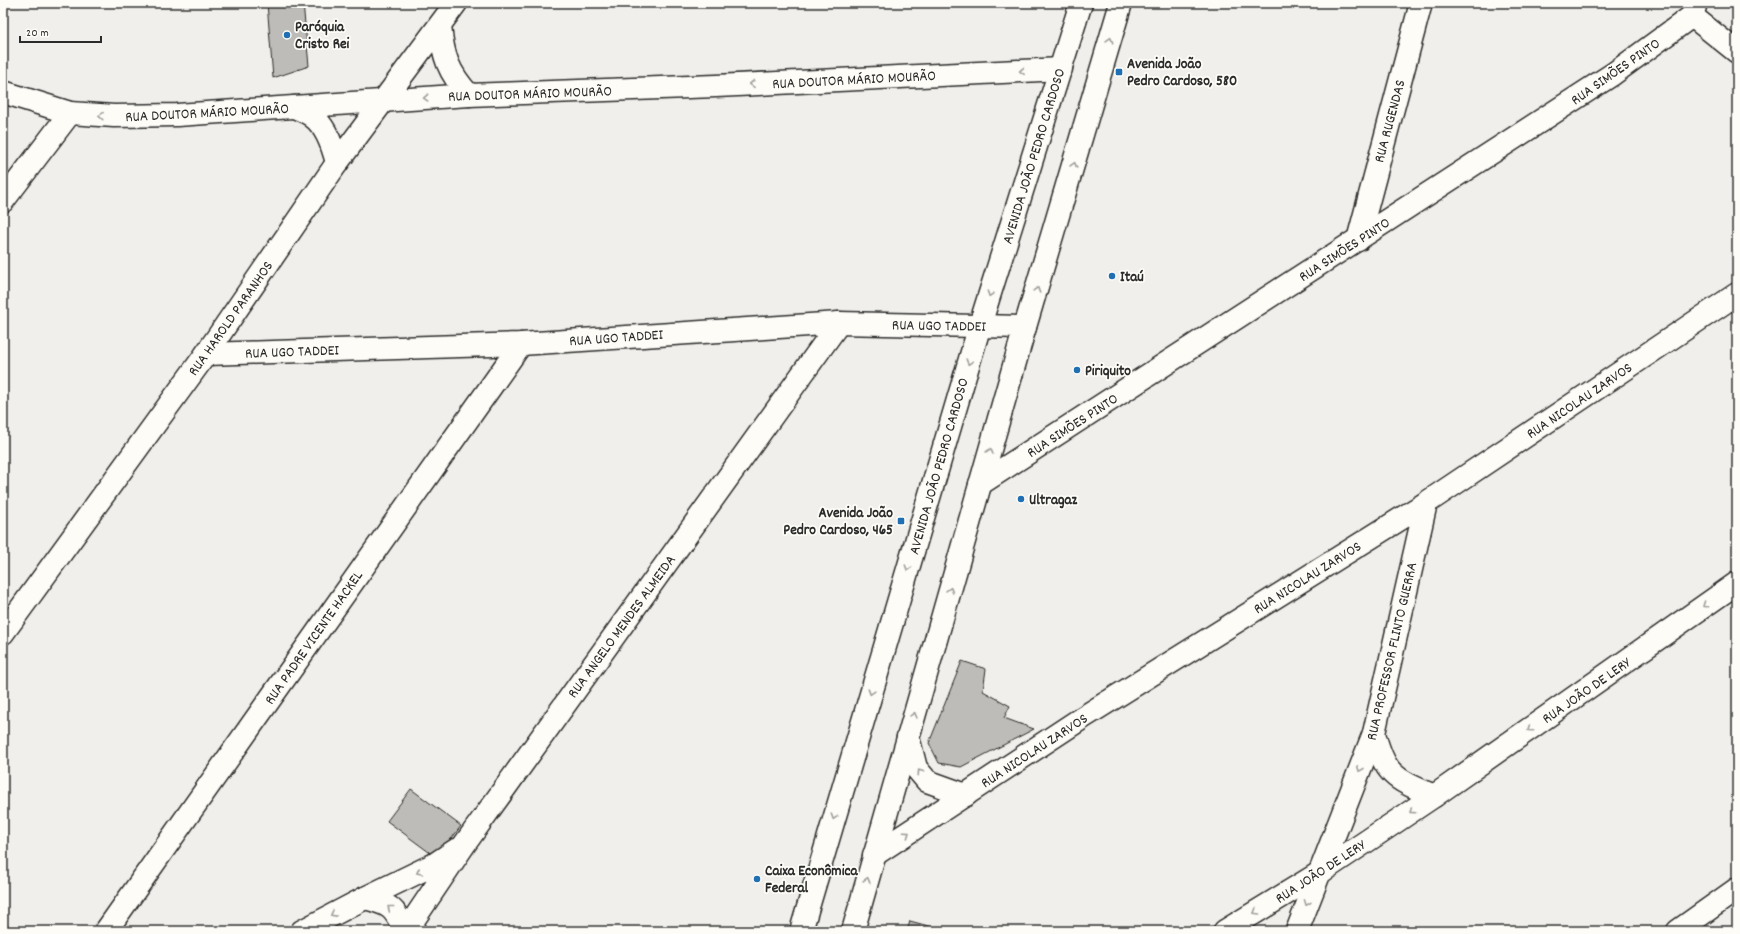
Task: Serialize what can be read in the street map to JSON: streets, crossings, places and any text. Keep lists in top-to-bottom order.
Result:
{
  "streets": {
    "street": [
      "RUA SIMÕES PINTO",
      "RUA DOUTOR MÁRIO MOURÃO",
      "RUA RUGENDAS",
      "AVENIDA JOÃO PEDRO CARDOSO",
      "RUA HAROLD PARANHOS",
      "RUA UGO TADDEI",
      "RUA NICOLAU ZARVOS",
      "RUA ANGELO MENDES ALMEIDA",
      "RUA PADRE VICENTE HACKEL",
      "RUA PROFESSOR FLINTO GUERRA",
      "RUA JOÃO DE LERY"
    ]
  },
  "crossings": [
    ["RUA SIMÕES PINTO", "RUA RUGENDAS"],
    ["RUA DOUTOR MÁRIO MOURÃO", "AVENIDA JOÃO PEDRO CARDOSO"],
    ["RUA DOUTOR MÁRIO MOURÃO", "RUA HAROLD PARANHOS"],
    ["AVENIDA JOÃO PEDRO CARDOSO", "RUA UGO TADDEI"],
    ["RUA HAROLD PARANHOS", "RUA UGO TADDEI"],
    ["RUA UGO TADDEI", "RUA ANGELO MENDES ALMEIDA"],
    ["RUA UGO TADDEI", "RUA PADRE VICENTE HACKEL"],
    ["RUA NICOLAU ZARVOS", "RUA PROFESSOR FLINTO GUERRA"],
    ["RUA PROFESSOR FLINTO GUERRA", "RUA JOÃO DE LERY"]
  ],
  "one_way": ["RUA DOUTOR MÁRIO MOURÃO", "RUA PROFESSOR FLINTO GUERRA", "RUA JOÃO DE LERY"],
  "places": {
    "other": [
      "Paróquia Cristo Rei",
      "Itaú",
      "Piriquito",
      "Ultragaz",
      "Caixa Econômica Federal"
    ],
    "transit": ["Avenida João Pedro Cardoso, 580", "Avenida João Pedro Cardoso, 465"]
  },
  "scale_bar": "20 m"
}
